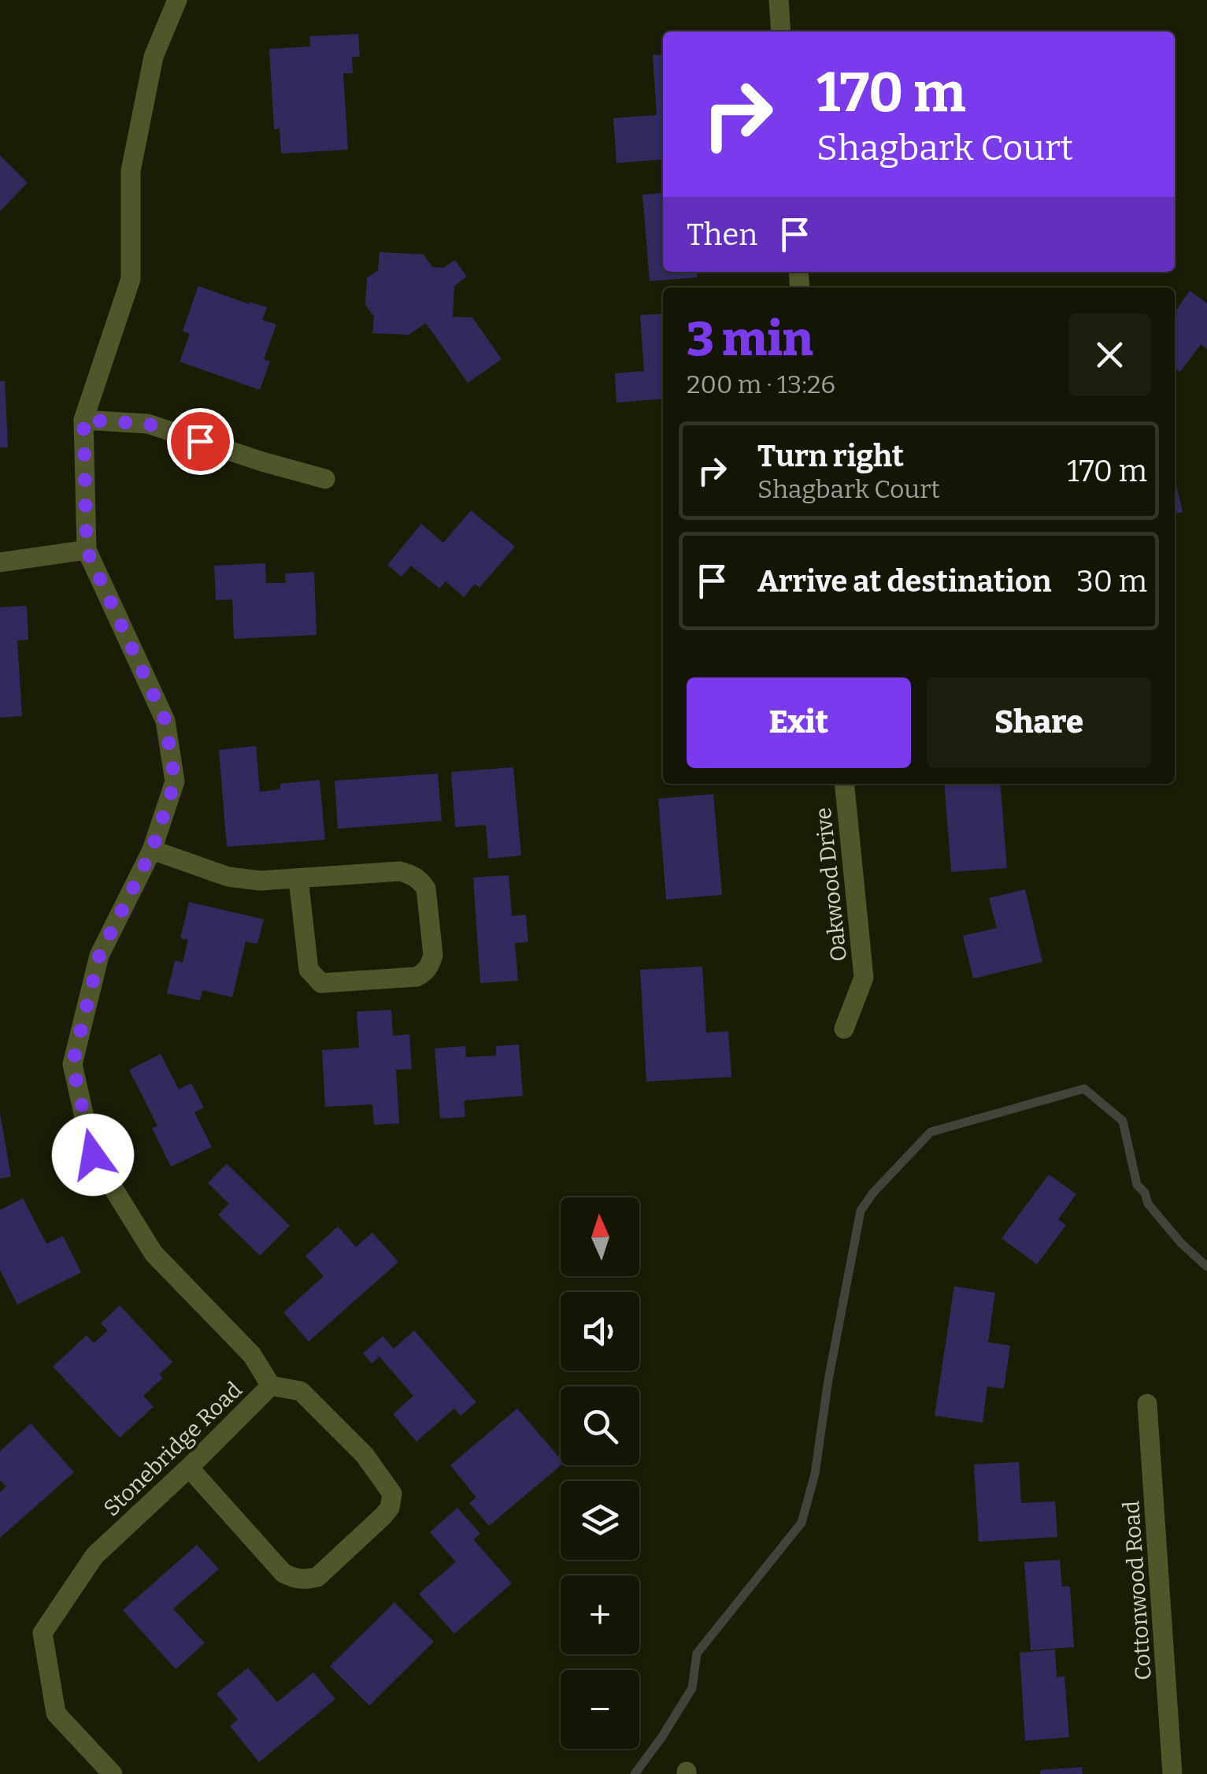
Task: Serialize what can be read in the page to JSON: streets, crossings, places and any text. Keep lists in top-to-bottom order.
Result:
{
  "streets": {
    "street": ["Oakwood Drive", "Stonebridge Road", "Cottonwood Road"]
  },
  "north": "top",
  "page": {
    "turn": ["170 m", "Shagbark Court"],
    "then": "Then",
    "heading": ["3 min", "200 m · 13:26"],
    "list": [
      {
        "name": "Turn right",
        "note": "Shagbark Court",
        "value": "170 m"
      },
      {
        "name": "Arrive at destination",
        "value": "30 m"
      }
    ],
    "buttons": ["Exit", "Share"],
    "map_buttons": ["+", "−"]
  }
}
